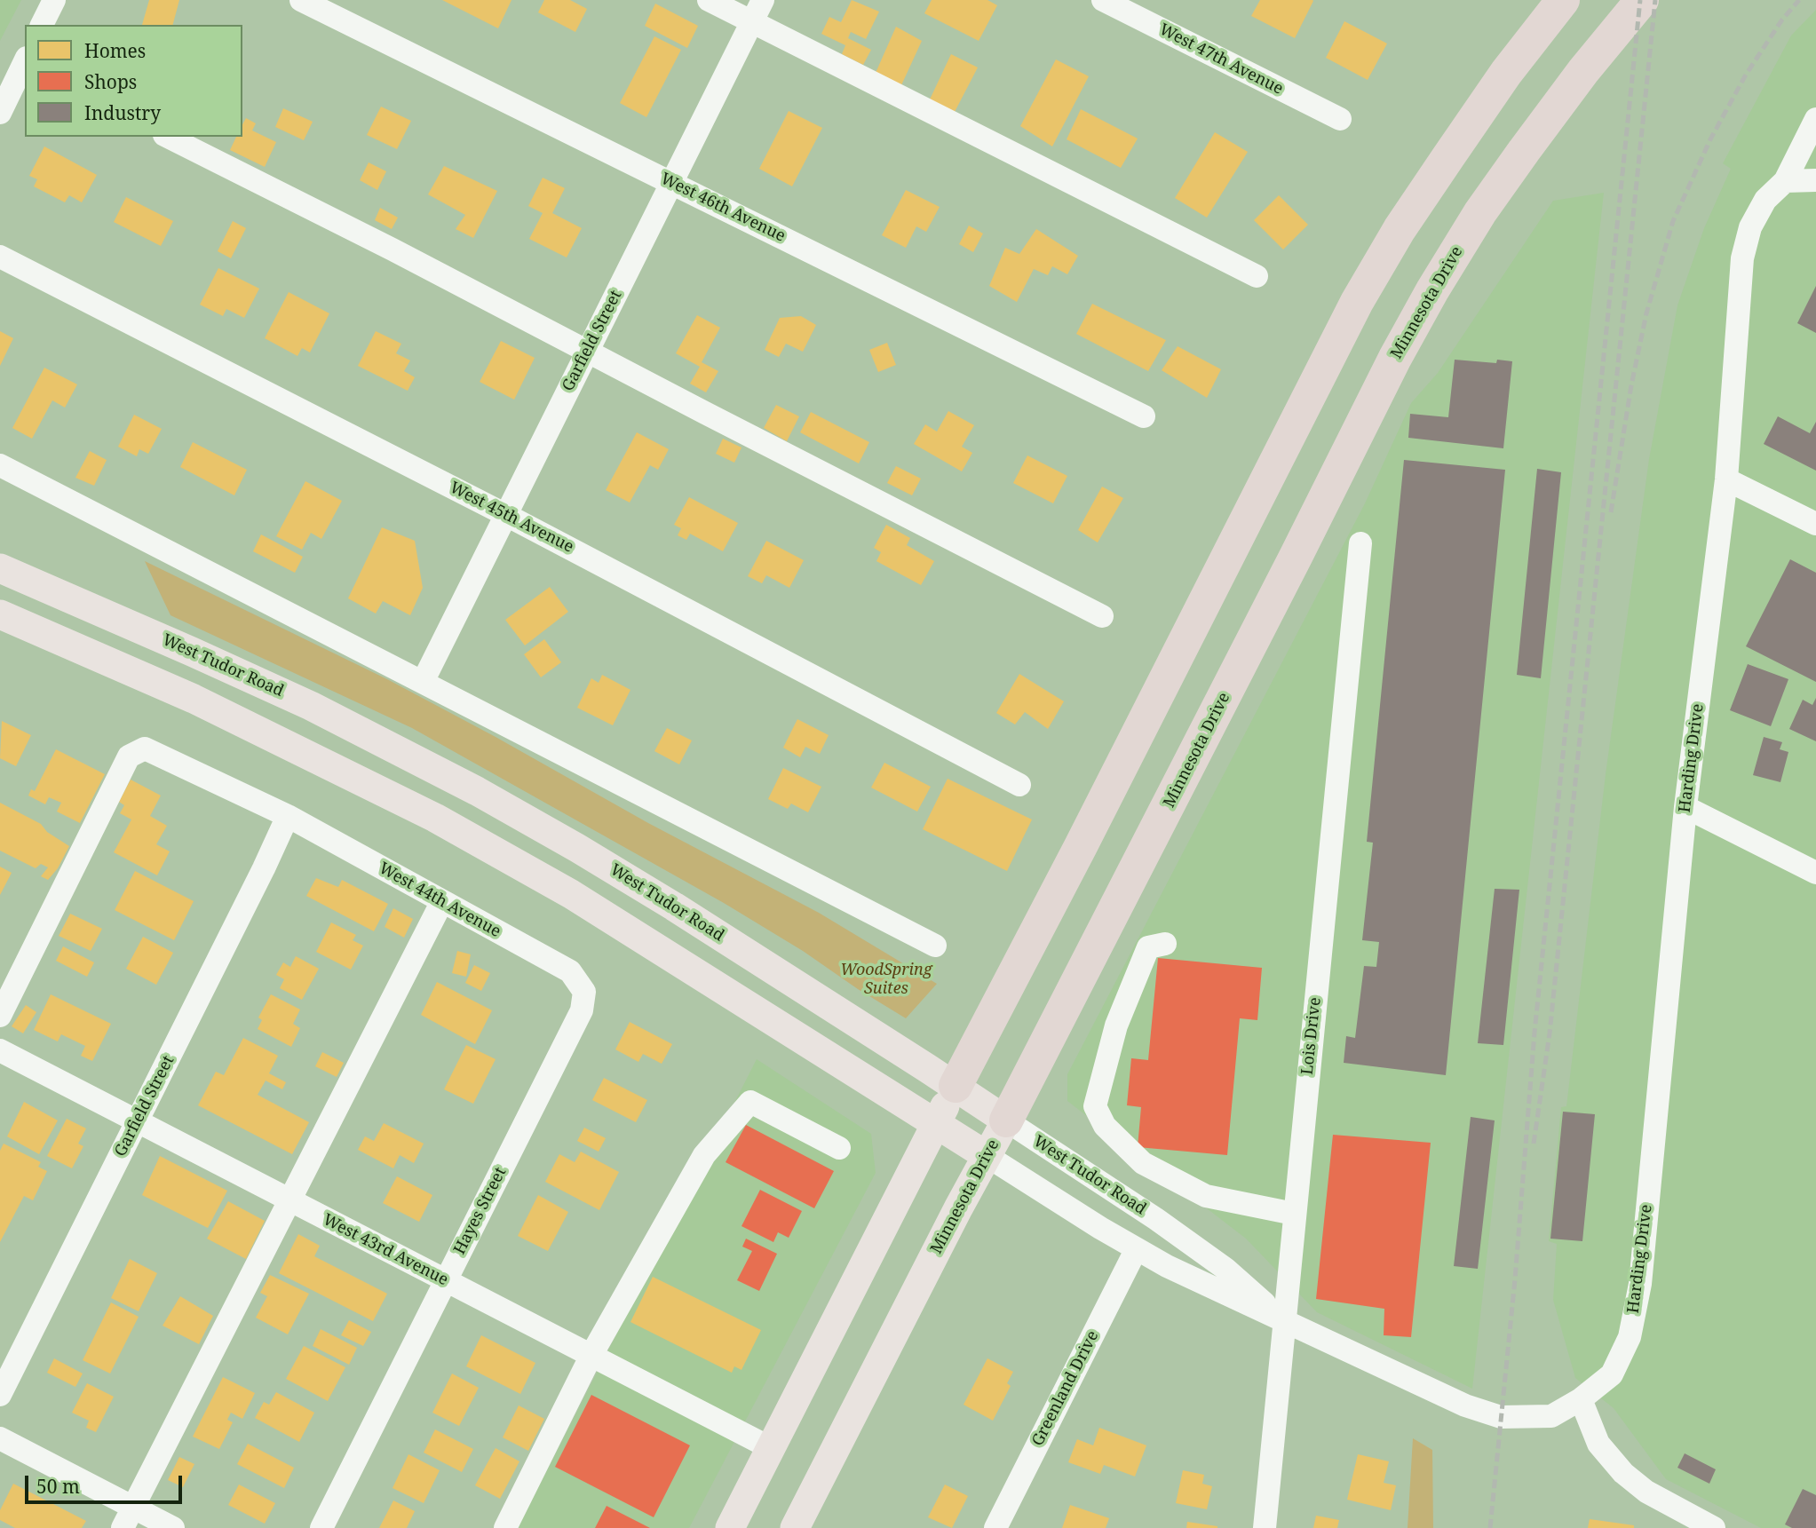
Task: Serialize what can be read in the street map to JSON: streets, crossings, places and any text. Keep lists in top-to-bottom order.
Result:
{
  "streets": {
    "highway": ["Minnesota Drive"],
    "main road": ["West Tudor Road"],
    "street": [
      "West 47th Avenue",
      "West 46th Avenue",
      "Garfield Street",
      "West 45th Avenue",
      "Harding Drive",
      "West 44th Avenue",
      "Lois Drive",
      "Hayes Street",
      "West 43rd Avenue",
      "Greenland Drive"
    ]
  },
  "crossings": [
    ["West 46th Avenue", "Garfield Street"],
    ["Minnesota Drive", "West Tudor Road"],
    ["Garfield Street", "West 45th Avenue"],
    ["Garfield Street", "West 44th Avenue"],
    ["Garfield Street", "West 43rd Avenue"],
    ["West Tudor Road", "Harding Drive"],
    ["West Tudor Road", "Lois Drive"],
    ["West Tudor Road", "Greenland Drive"],
    ["West 44th Avenue", "Hayes Street"],
    ["Hayes Street", "West 43rd Avenue"]
  ],
  "parks": ["WoodSpring Suites"],
  "legend": ["Homes", "Shops", "Industry"],
  "scale_bar": "50 m"
}
